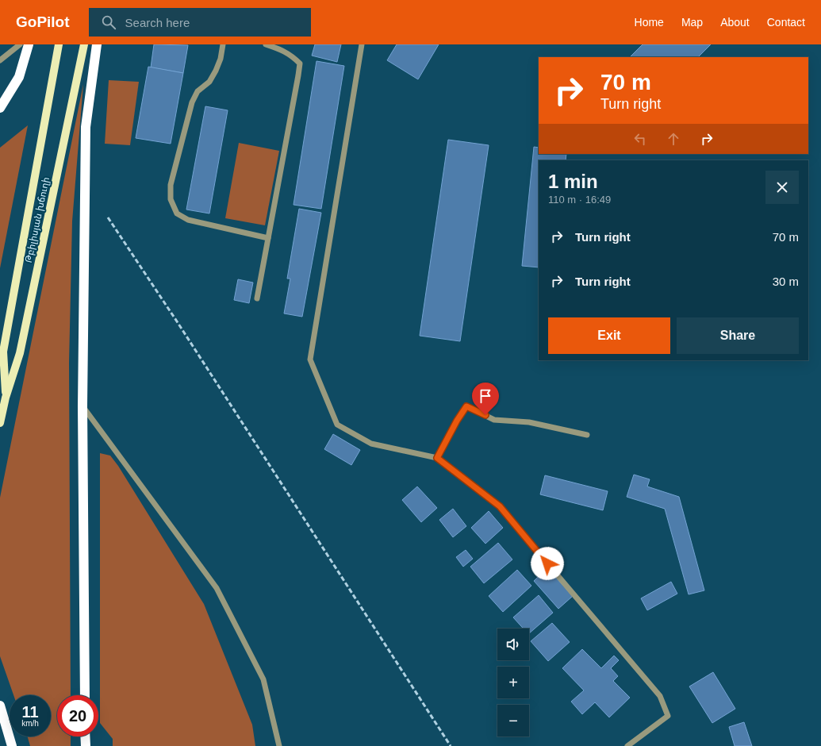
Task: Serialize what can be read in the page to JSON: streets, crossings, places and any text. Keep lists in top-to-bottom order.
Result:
{
  "streets": {
    "main road": ["Թբիլիսյան խճուղի"]
  },
  "page": {
    "header": "GoPilot",
    "search": "Search here",
    "nav": [
      "Home",
      "Map",
      "About",
      "Contact"
    ],
    "turn": ["70 m", "Turn right"],
    "heading": ["1 min", "110 m · 16:49"],
    "list": [
      {
        "name": "Turn right",
        "value": "70 m"
      },
      {
        "name": "Turn right",
        "value": "30 m"
      }
    ],
    "buttons": ["Exit", "Share"],
    "map_buttons": ["+", "−"],
    "speed": "11 km/h",
    "limit": "20"
  }
}
